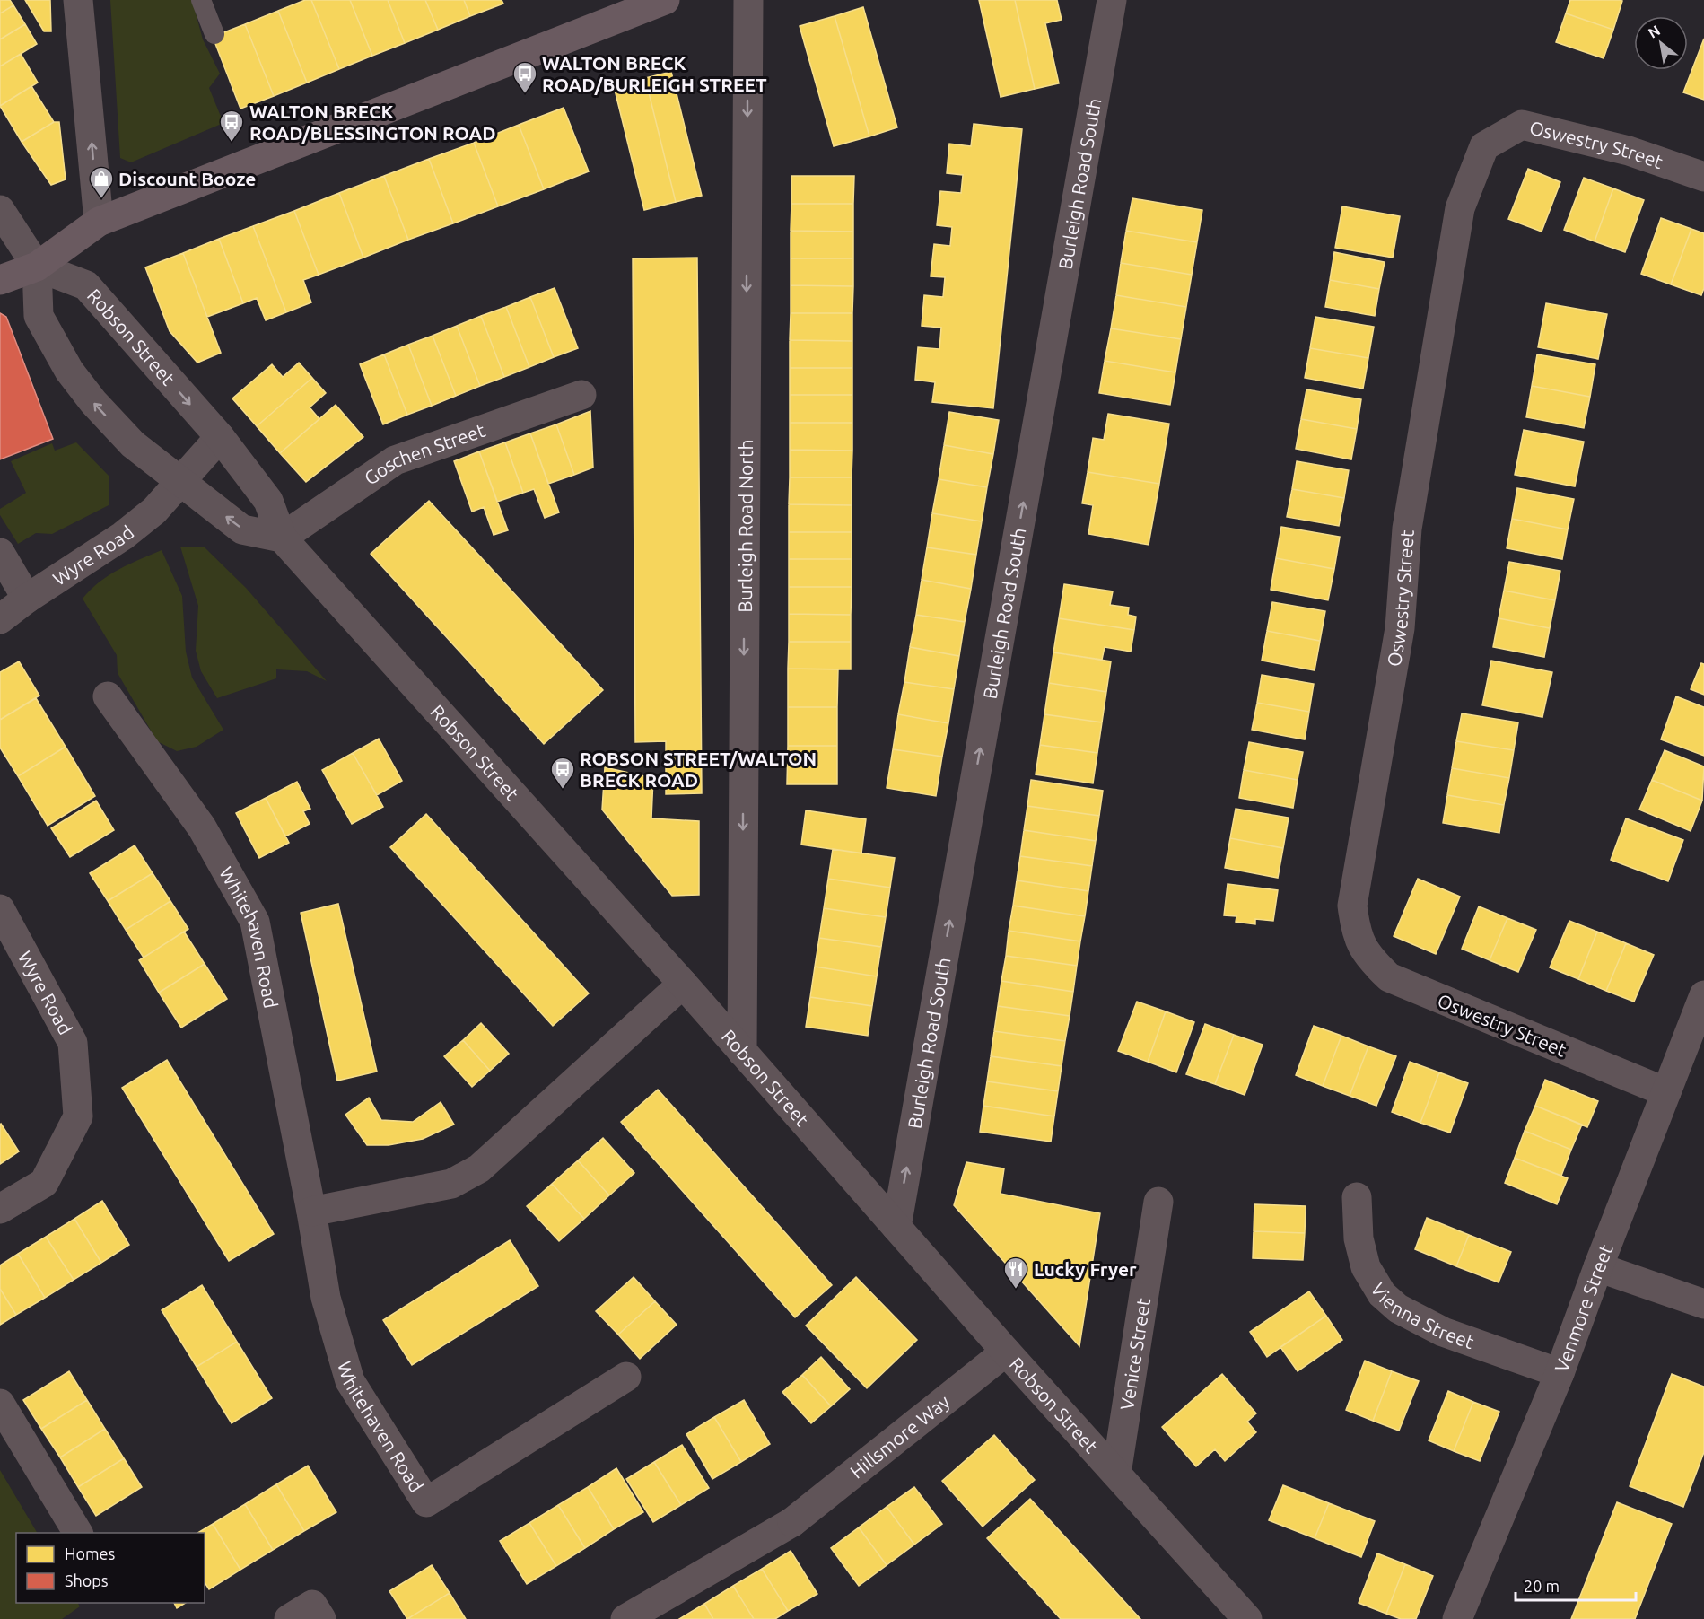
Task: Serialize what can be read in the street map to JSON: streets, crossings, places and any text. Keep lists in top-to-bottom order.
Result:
{
  "streets": {
    "street": [
      "Oswestry Street",
      "Burleigh Road South",
      "Robson Street",
      "Goschen Street",
      "Burleigh Road North",
      "Wyre Road",
      "Whitehaven Road",
      "Venmore Street",
      "Vienna Street",
      "Venice Street",
      "Hillsmore Way"
    ]
  },
  "crossings": [
    ["Oswestry Street", "Venmore Street"],
    ["Burleigh Road South", "Robson Street"],
    ["Robson Street", "Goschen Street"],
    ["Robson Street", "Burleigh Road North"],
    ["Robson Street", "Wyre Road"],
    ["Robson Street", "Venice Street"],
    ["Robson Street", "Hillsmore Way"],
    ["Venmore Street", "Vienna Street"]
  ],
  "one_way": ["Burleigh Road South", "Burleigh Road North"],
  "places": {
    "bus stop": ["WALTON BRECK ROAD/BURLEIGH STREET", "WALTON BRECK ROAD/BLESSINGTON ROAD", "ROBSON STREET/WALTON BRECK ROAD"],
    "shop": ["Discount Booze"],
    "restaurant": ["Lucky Fryer"]
  },
  "legend": ["Homes", "Shops"],
  "scale_bar": "20 m",
  "north": "top left"
}
